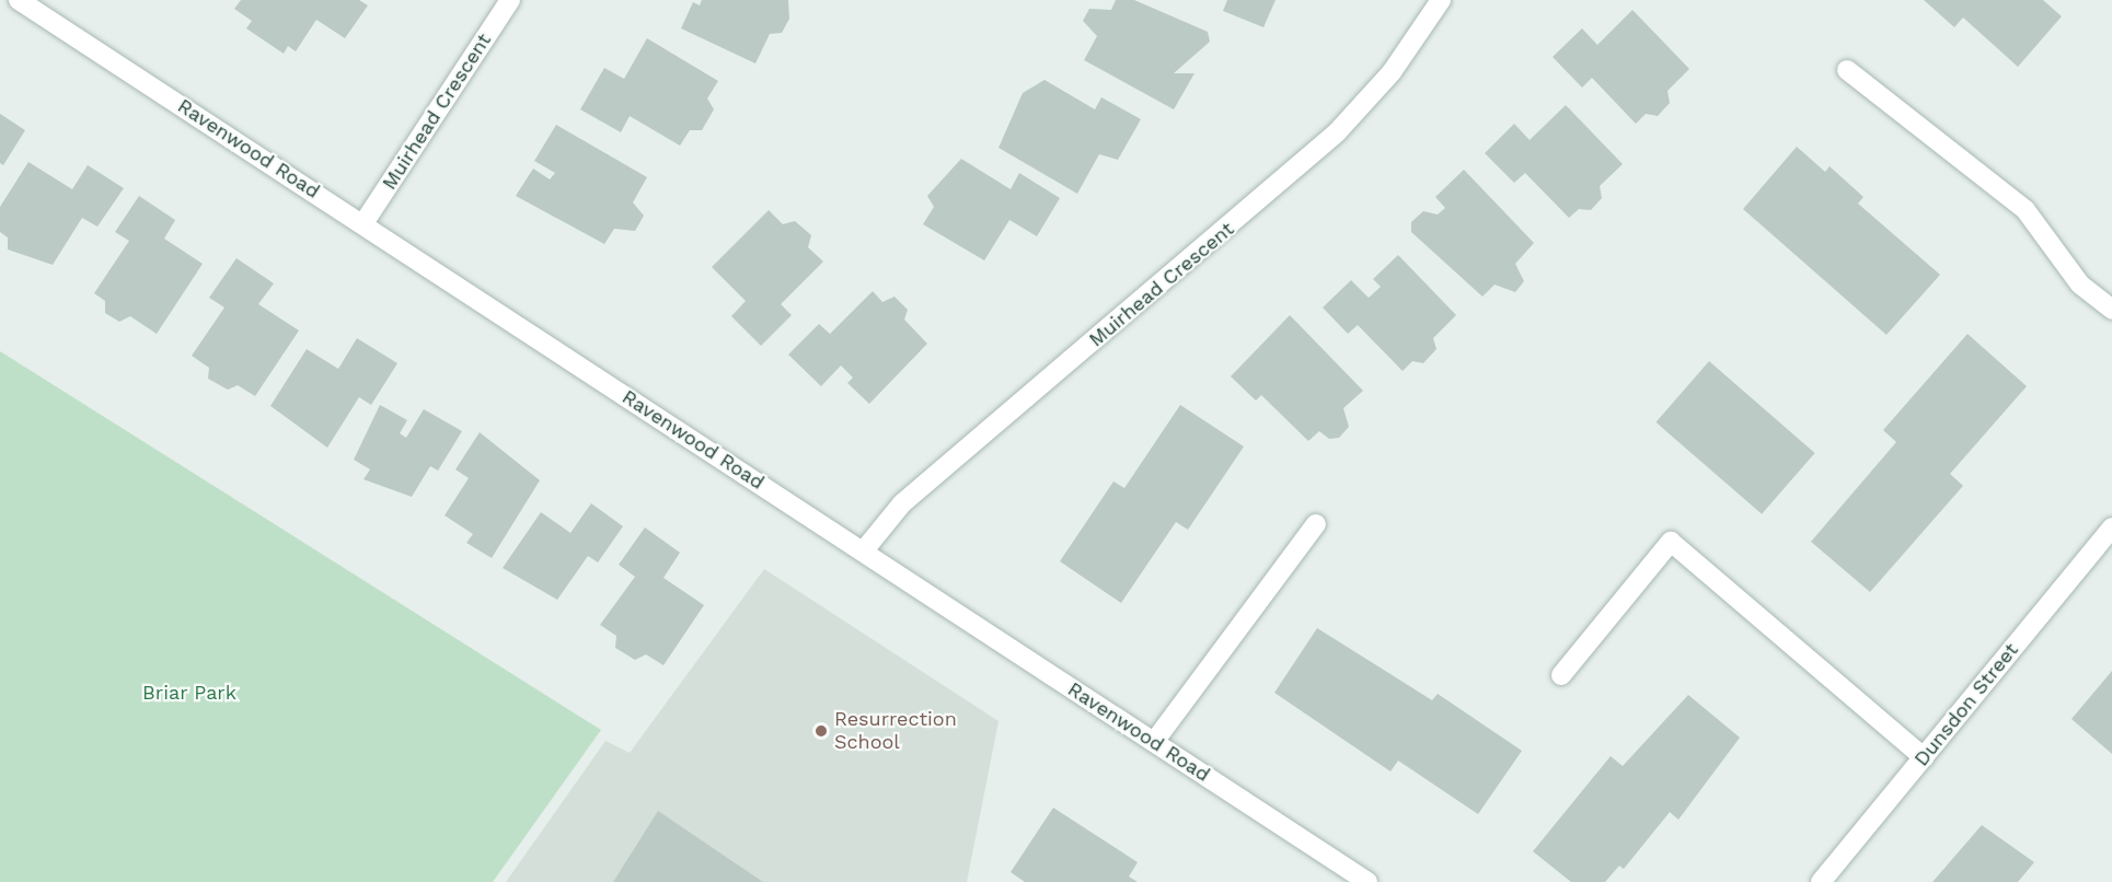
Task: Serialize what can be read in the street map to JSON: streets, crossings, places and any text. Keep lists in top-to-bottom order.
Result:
{
  "streets": {
    "street": ["Muirhead Crescent", "Ravenwood Road", "Dunsdon Street"]
  },
  "crossings": [
    ["Muirhead Crescent", "Ravenwood Road"]
  ],
  "parks": ["Briar Park"],
  "places": ["Resurrection School"]
}
